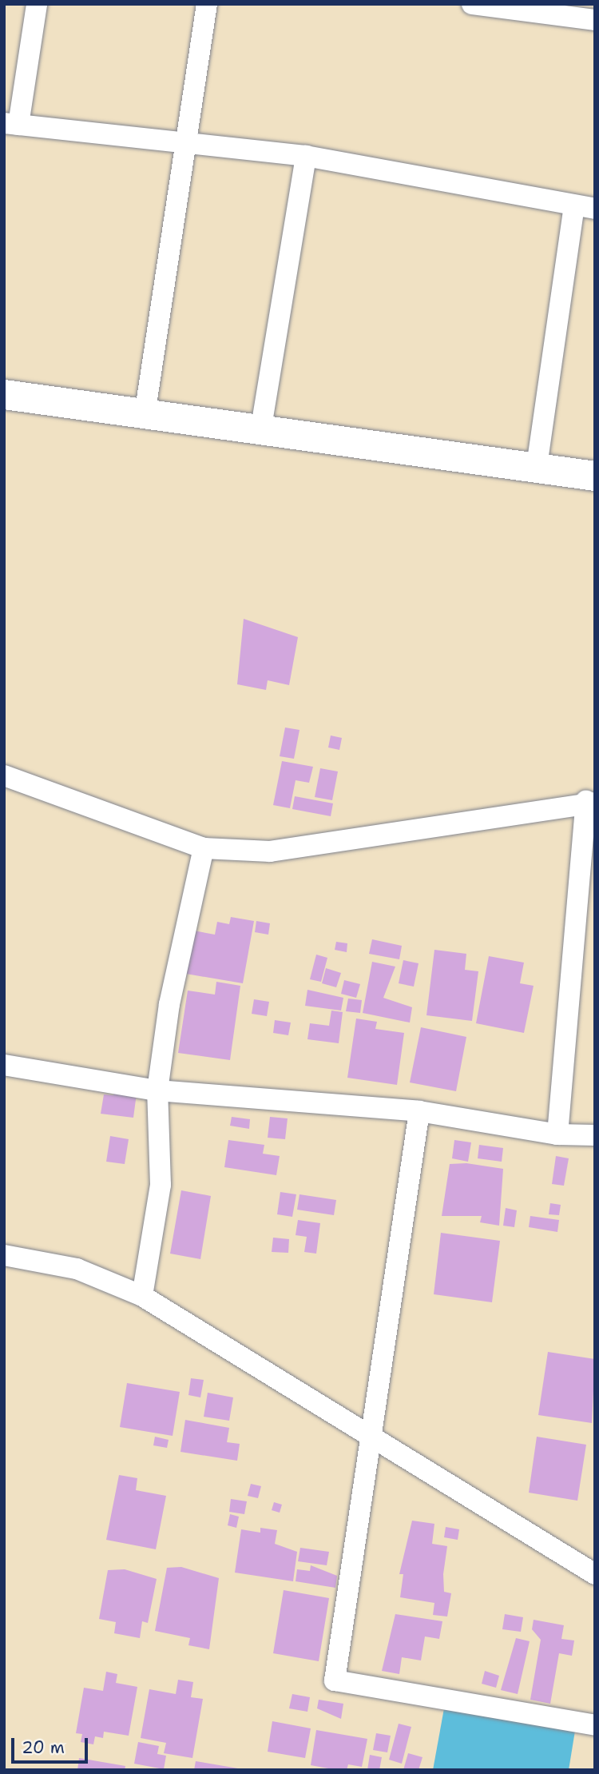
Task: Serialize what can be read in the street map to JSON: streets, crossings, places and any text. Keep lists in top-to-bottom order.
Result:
{
  "scale_bar": "20 m"
}
